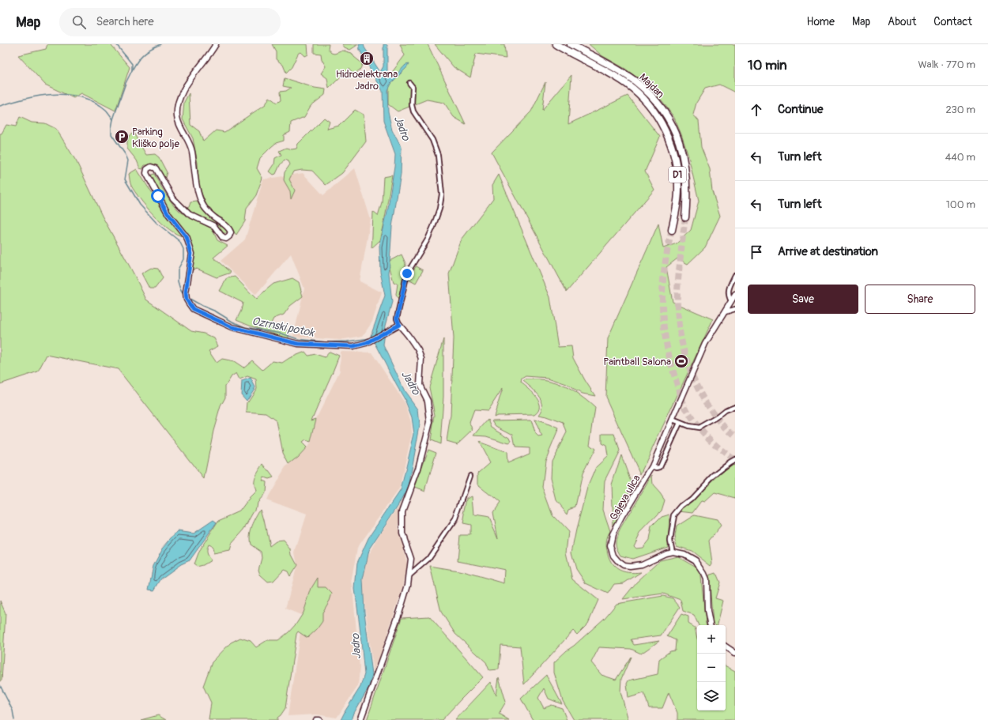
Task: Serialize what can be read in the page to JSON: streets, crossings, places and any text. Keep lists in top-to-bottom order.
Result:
{
  "streets": {
    "highway": ["Majdan", "D1"],
    "street": ["Gajeva ulica"]
  },
  "water": ["Jadro", "Ozrnski potok"],
  "places": {
    "building": ["Hidroelektrana Jadro"],
    "parking": ["Parking Kliško polje"],
    "sports": ["Paintball Salona"]
  },
  "page": {
    "header": "Map",
    "search": "Search here",
    "nav": [
      "Home",
      "Map",
      "About",
      "Contact"
    ],
    "heading": ["10 min", "Walk · 770 m"],
    "list": [
      ["Continue", "230 m"],
      ["Turn left", "440 m"],
      ["Turn left", "100 m"],
      "Arrive at destination"
    ],
    "buttons": ["Save", "Share"],
    "map_buttons": ["+", "−"]
  }
}
